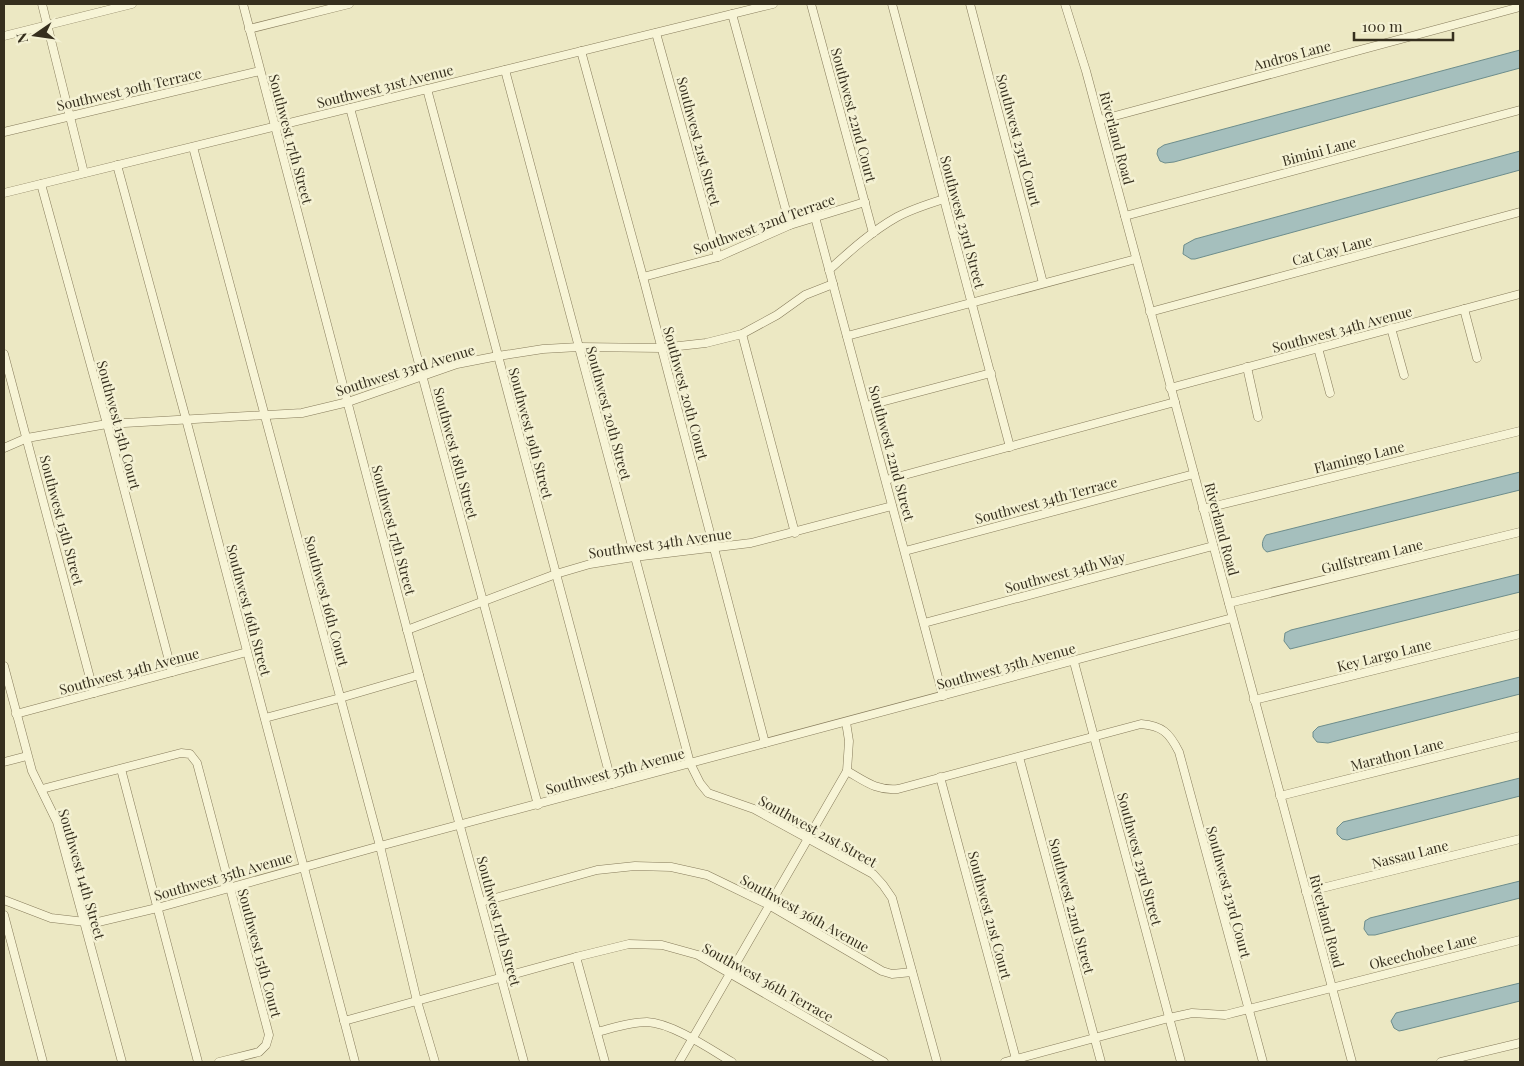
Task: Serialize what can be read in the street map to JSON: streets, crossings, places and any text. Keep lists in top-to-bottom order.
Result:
{
  "streets": {
    "street": [
      "Andros Lane",
      "Southwest 31st Avenue",
      "Southwest 30th Terrace",
      "Southwest 22nd Court",
      "Riverland Road",
      "Southwest 17th Street",
      "Southwest 23rd Court",
      "Southwest 21st Street",
      "Bimini Lane",
      "Southwest 23rd Street",
      "Southwest 32nd Terrace",
      "Cat Cay Lane",
      "Southwest 34th Avenue",
      "Southwest 33rd Avenue",
      "Southwest 20th Court",
      "Southwest 20th Street",
      "Southwest 15th Court",
      "Southwest 19th Street",
      "Southwest 18th Street",
      "Southwest 22nd Street",
      "Flamingo Lane",
      "Southwest 34th Terrace",
      "Southwest 15th Street",
      "Gulfstream Lane",
      "Southwest 34th Way",
      "Southwest 16th Court",
      "Southwest 16th Street",
      "Key Largo Lane",
      "Southwest 35th Avenue",
      "Marathon Lane",
      "Nassau Lane",
      "Southwest 14th Street",
      "Southwest 36th Avenue",
      "Southwest 21st Court",
      "Okeechobee Lane",
      "Southwest 36th Terrace"
    ]
  },
  "crossings": [
    ["Andros Lane", "Riverland Road"],
    ["Southwest 31st Avenue", "Southwest 17th Street"],
    ["Southwest 31st Avenue", "Southwest 21st Street"],
    ["Southwest 31st Avenue", "Southwest 20th Court"],
    ["Southwest 31st Avenue", "Southwest 20th Street"],
    ["Southwest 31st Avenue", "Southwest 15th Court"],
    ["Southwest 31st Avenue", "Southwest 19th Street"],
    ["Southwest 31st Avenue", "Southwest 18th Street"],
    ["Southwest 31st Avenue", "Southwest 16th Court"],
    ["Southwest 31st Avenue", "Southwest 16th Street"],
    ["Southwest 30th Terrace", "Southwest 17th Street"],
    ["Southwest 22nd Court", "Southwest 32nd Terrace"],
    ["Riverland Road", "Bimini Lane"],
    ["Riverland Road", "Cat Cay Lane"],
    ["Riverland Road", "Southwest 34th Avenue"],
    ["Riverland Road", "Flamingo Lane"],
    ["Riverland Road", "Southwest 34th Terrace"],
    ["Riverland Road", "Gulfstream Lane"],
    ["Riverland Road", "Southwest 34th Way"],
    ["Riverland Road", "Key Largo Lane"],
    ["Riverland Road", "Southwest 35th Avenue"],
    ["Riverland Road", "Marathon Lane"],
    ["Riverland Road", "Nassau Lane"],
    ["Riverland Road", "Okeechobee Lane"],
    ["Southwest 17th Street", "Southwest 34th Avenue"],
    ["Southwest 17th Street", "Southwest 33rd Avenue"],
    ["Southwest 17th Street", "Southwest 35th Avenue"],
    ["Southwest 17th Street", "Southwest 36th Avenue"],
    ["Southwest 17th Street", "Southwest 36th Terrace"],
    ["Southwest 23rd Court", "Southwest 23rd Street"],
    ["Southwest 21st Street", "Southwest 32nd Terrace"],
    ["Southwest 21st Street", "Southwest 20th Street"],
    ["Southwest 21st Street", "Southwest 35th Avenue"],
    ["Southwest 21st Street", "Southwest 36th Avenue"],
    ["Southwest 23rd Street", "Southwest 35th Avenue"],
    ["Southwest 32nd Terrace", "Southwest 20th Court"],
    ["Southwest 32nd Terrace", "Southwest 22nd Street"],
    ["Southwest 34th Avenue", "Southwest 20th Court"],
    ["Southwest 34th Avenue", "Southwest 20th Street"],
    ["Southwest 34th Avenue", "Southwest 15th Court"],
    ["Southwest 34th Avenue", "Southwest 19th Street"],
    ["Southwest 34th Avenue", "Southwest 18th Street"],
    ["Southwest 34th Avenue", "Southwest 22nd Street"],
    ["Southwest 34th Avenue", "Southwest 15th Street"],
    ["Southwest 34th Avenue", "Southwest 16th Street"],
    ["Southwest 34th Avenue", "Southwest 14th Street"],
    ["Southwest 33rd Avenue", "Southwest 20th Court"],
    ["Southwest 33rd Avenue", "Southwest 20th Street"],
    ["Southwest 33rd Avenue", "Southwest 15th Court"],
    ["Southwest 33rd Avenue", "Southwest 19th Street"],
    ["Southwest 33rd Avenue", "Southwest 18th Street"],
    ["Southwest 33rd Avenue", "Southwest 22nd Street"],
    ["Southwest 33rd Avenue", "Southwest 15th Street"],
    ["Southwest 33rd Avenue", "Southwest 16th Court"],
    ["Southwest 33rd Avenue", "Southwest 16th Street"],
    ["Southwest 20th Court", "Southwest 35th Avenue"],
    ["Southwest 20th Street", "Southwest 35th Avenue"],
    ["Southwest 15th Court", "Southwest 35th Avenue"],
    ["Southwest 19th Street", "Southwest 35th Avenue"],
    ["Southwest 18th Street", "Southwest 35th Avenue"],
    ["Southwest 22nd Street", "Southwest 34th Terrace"],
    ["Southwest 22nd Street", "Southwest 34th Way"],
    ["Southwest 22nd Street", "Southwest 35th Avenue"],
    ["Southwest 16th Court", "Southwest 35th Avenue"],
    ["Southwest 16th Court", "Southwest 36th Terrace"],
    ["Southwest 16th Street", "Southwest 35th Avenue"],
    ["Southwest 16th Street", "Southwest 36th Terrace"],
    ["Southwest 35th Avenue", "Southwest 14th Street"]
  ],
  "scale_bar": "100 m",
  "north": "left"
}
